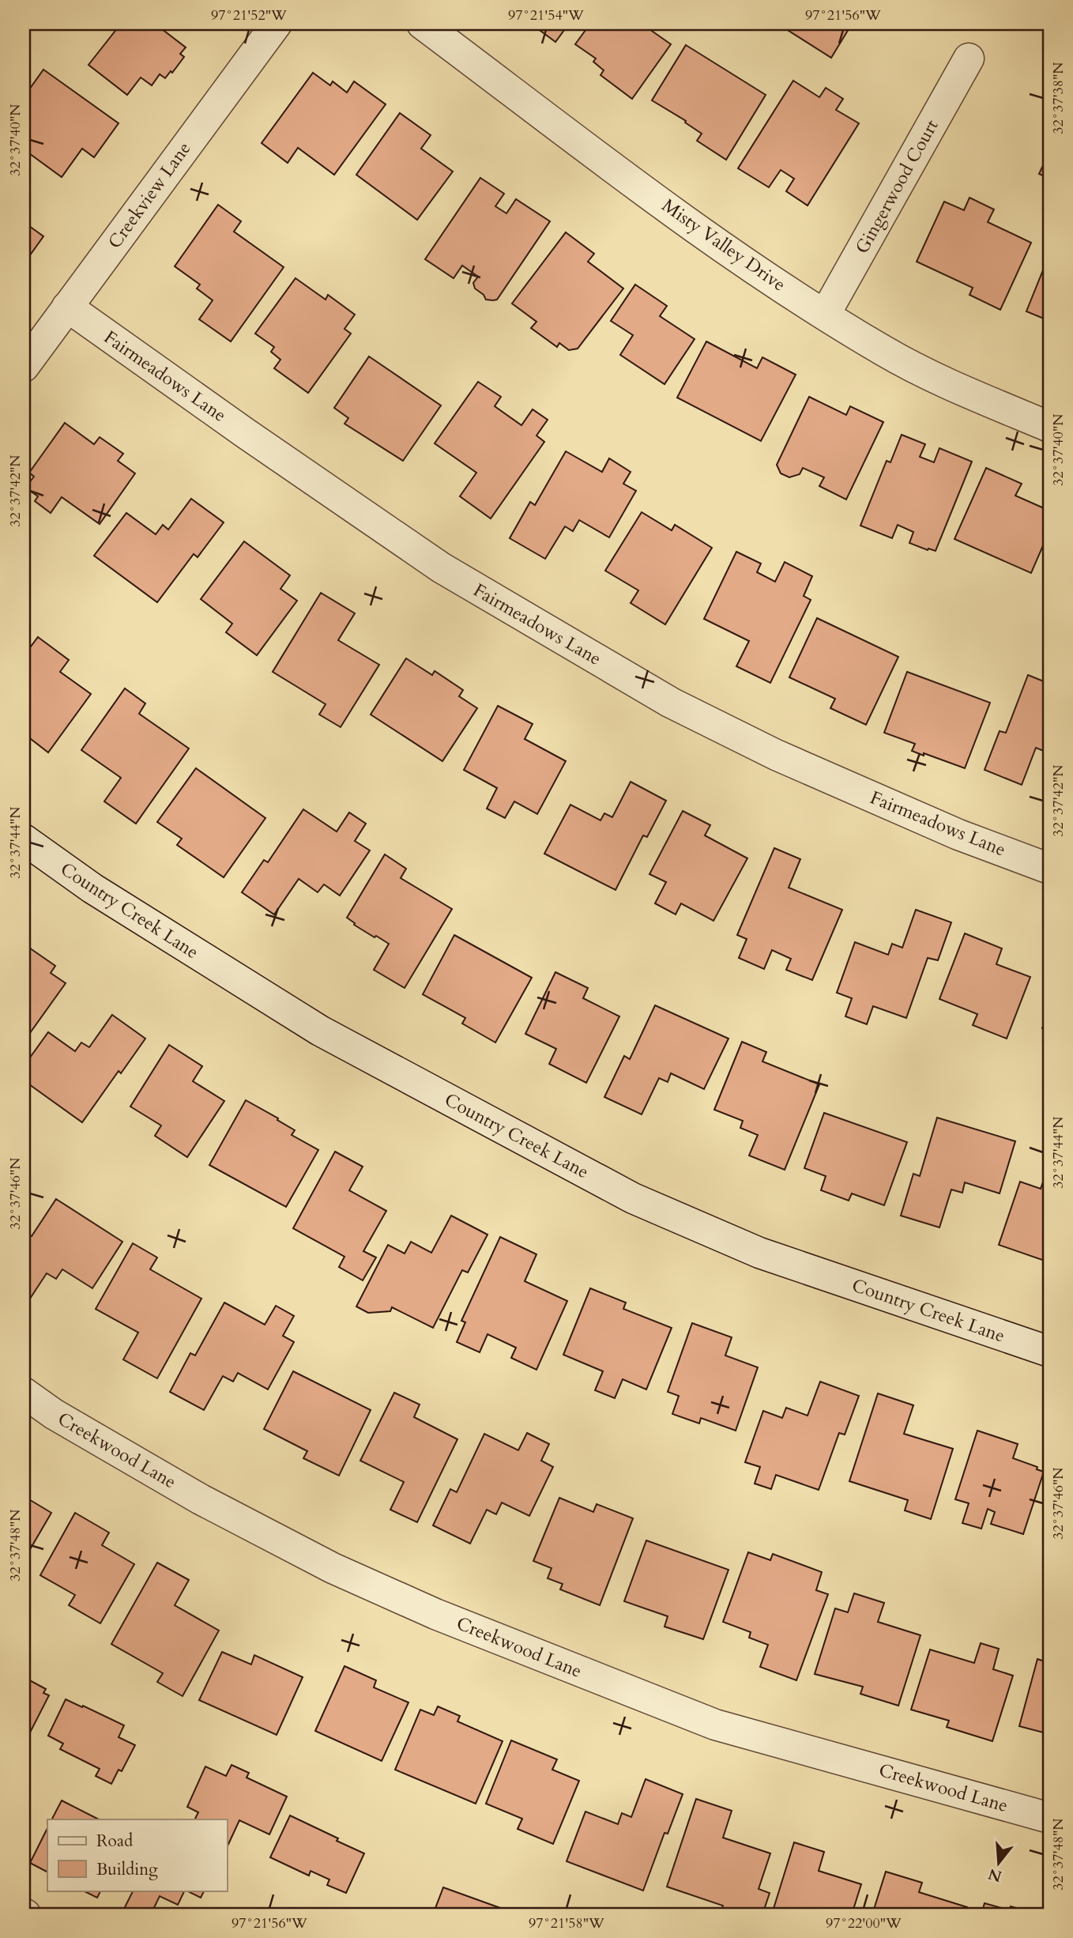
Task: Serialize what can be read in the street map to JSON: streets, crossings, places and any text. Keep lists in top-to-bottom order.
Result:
{
  "streets": {
    "street": [
      "Gingerwood Court",
      "Creekview Lane",
      "Misty Valley Drive",
      "Fairmeadows Lane",
      "Country Creek Lane",
      "Creekwood Lane"
    ]
  },
  "crossings": [
    ["Gingerwood Court", "Misty Valley Drive"],
    ["Creekview Lane", "Fairmeadows Lane"]
  ],
  "legend": ["Road", "Building"],
  "north": "bottom",
  "coordinates": [
    "97°21'52\"W",
    "97°21'54\"W",
    "97°21'56\"W",
    "32°37'38\"N",
    "32°37'40\"N",
    "32°37'42\"N",
    "32°37'44\"N",
    "32°37'46\"N",
    "32°37'48\"N",
    "97°21'58\"W",
    "97°22'00\"W"
  ]
}
